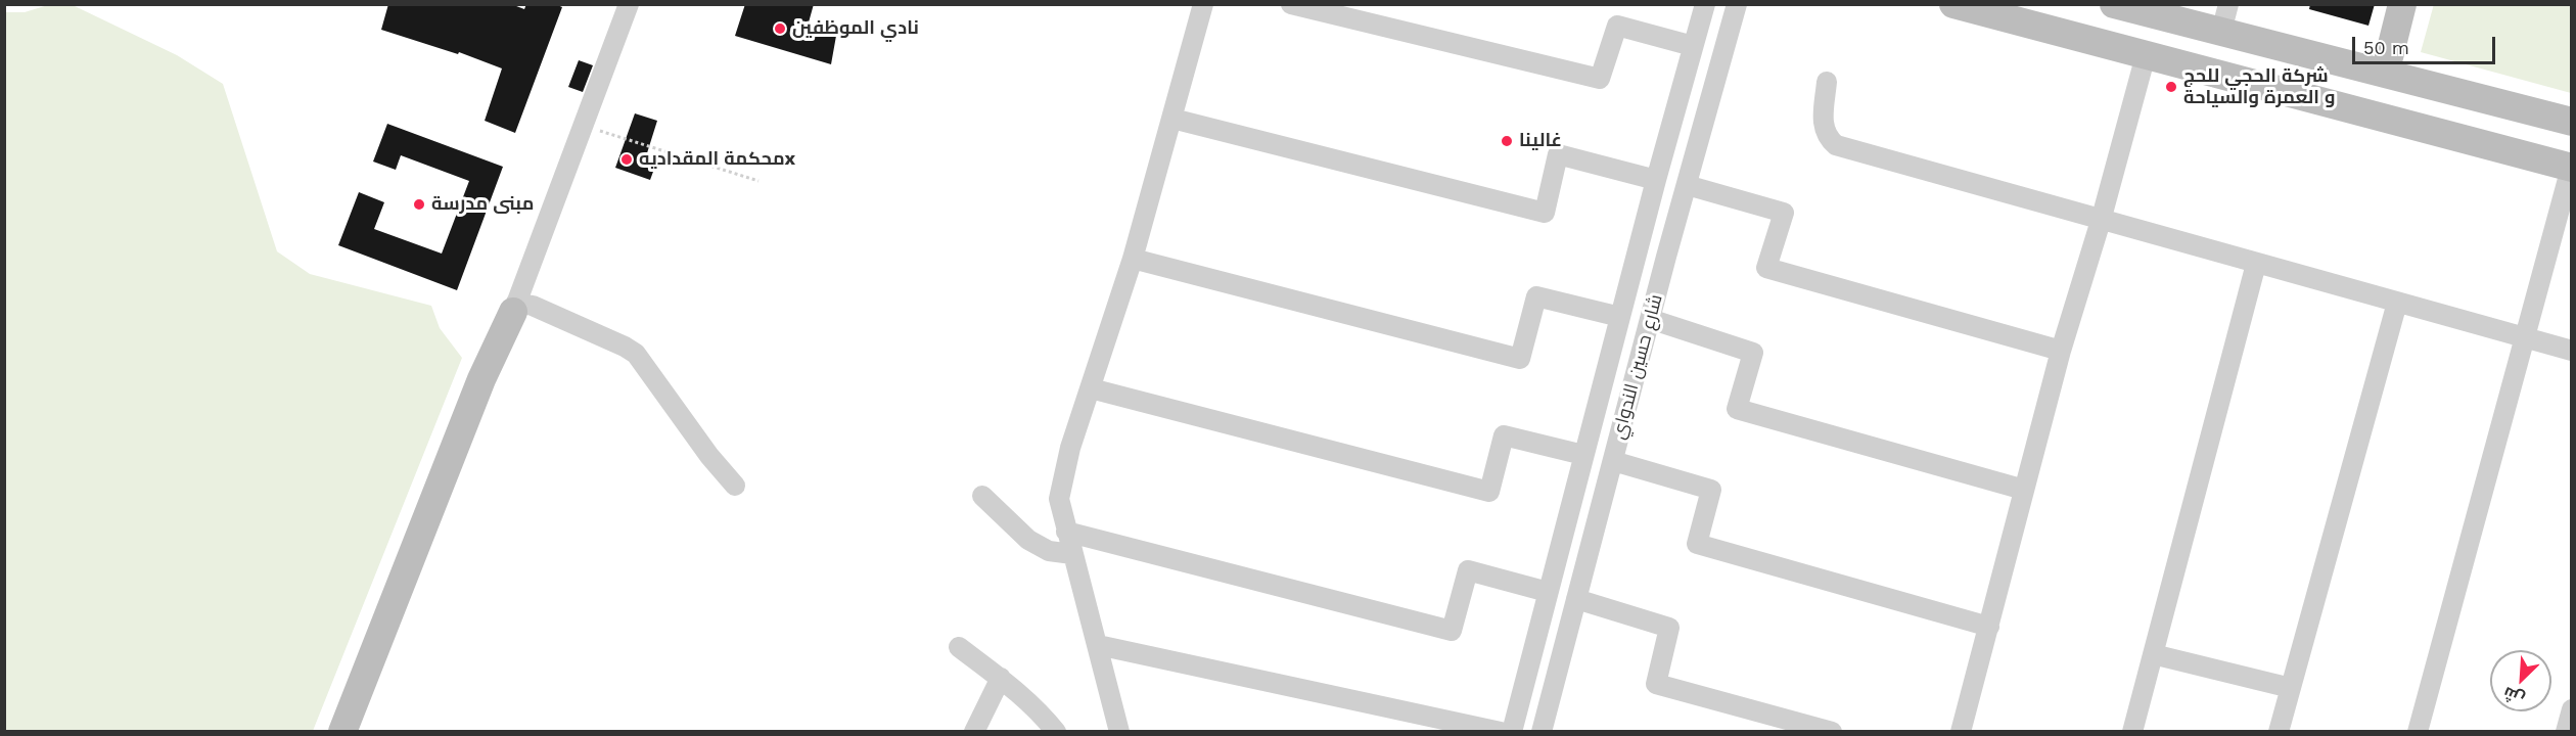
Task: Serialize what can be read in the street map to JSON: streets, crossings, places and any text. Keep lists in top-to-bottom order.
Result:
{
  "streets": {
    "street": ["شارع حسين الندواي"]
  },
  "places": [
    "نادي الموظفين",
    "شركة الحجي للحج و العمرة والسياحة",
    "غالينا",
    "محكمة المقداديهx",
    "مبنى مدرسة"
  ],
  "scale_bar": "50 m",
  "north": "bottom left"
}
